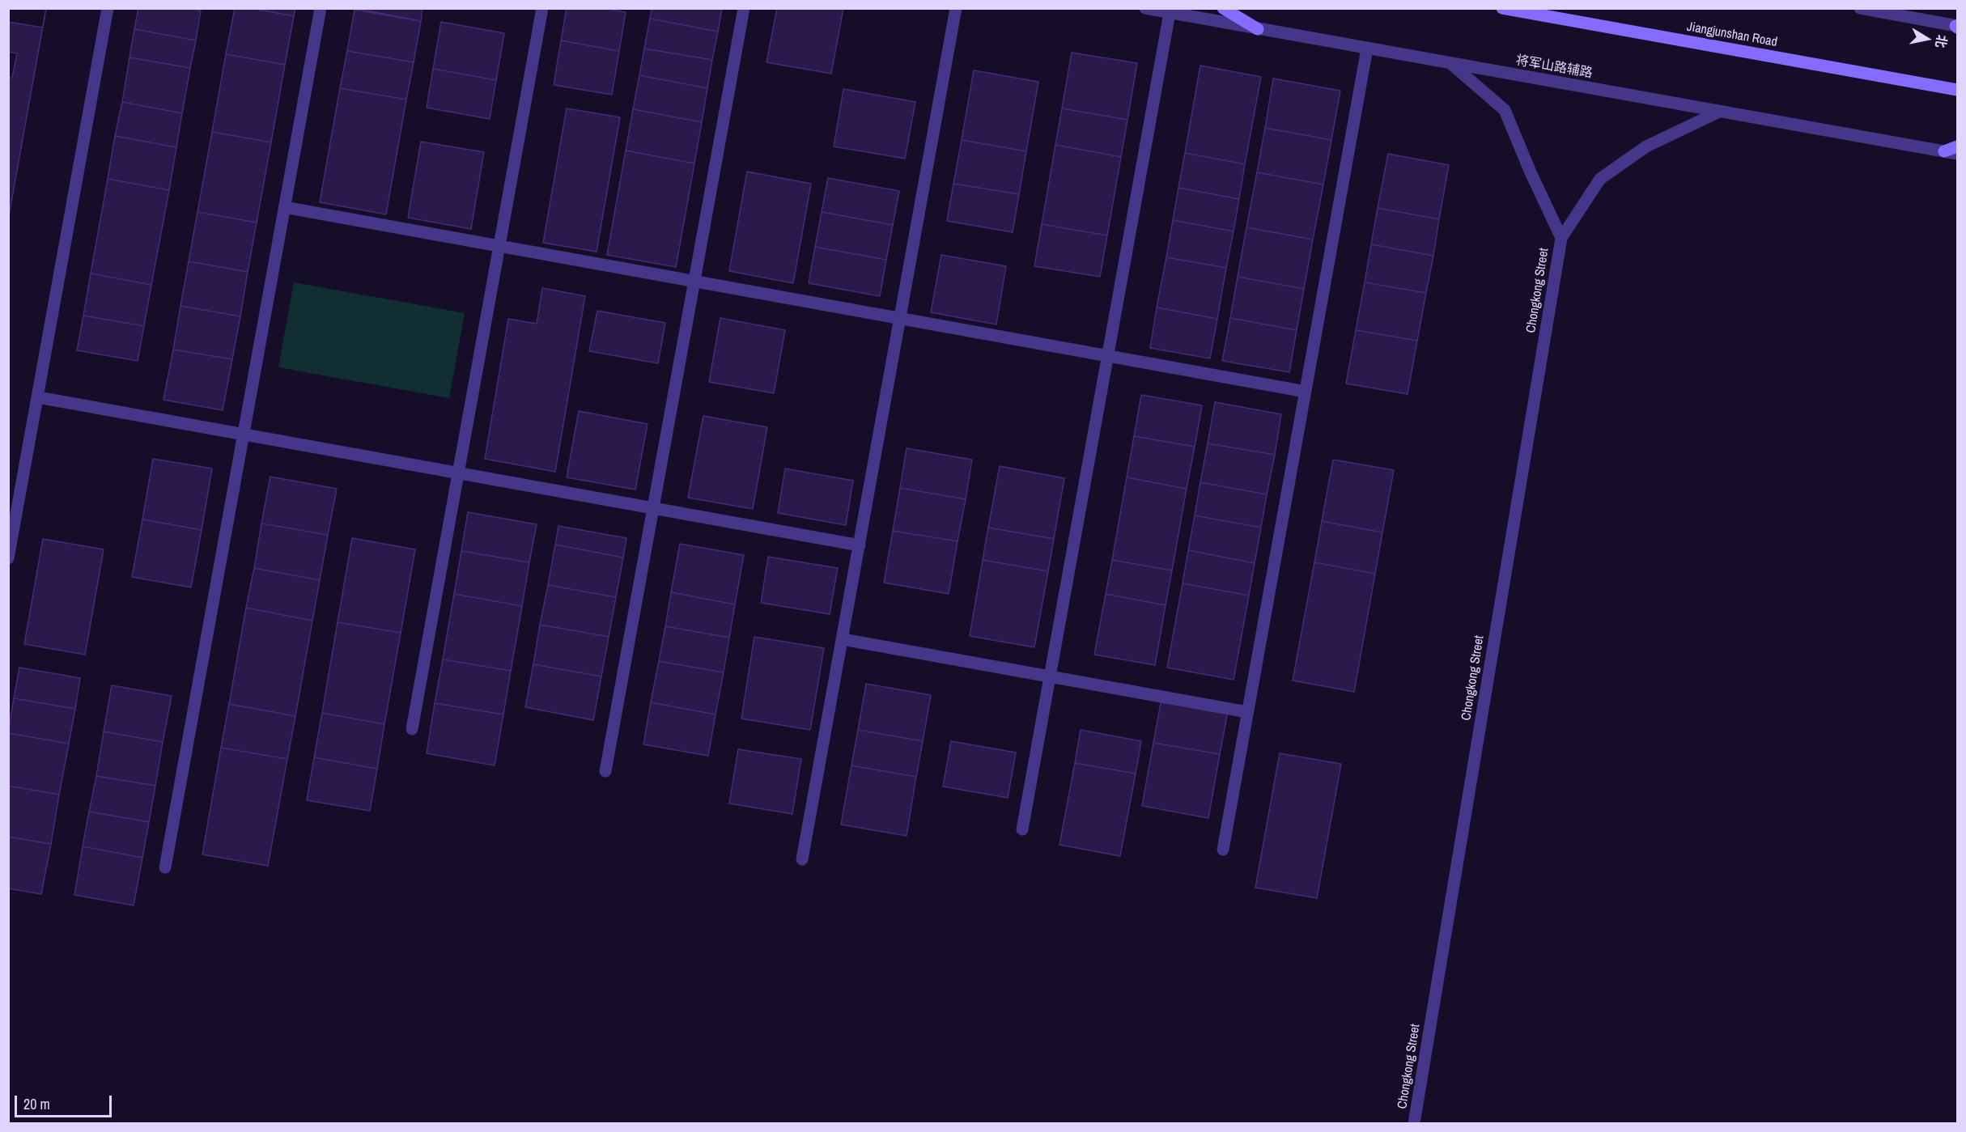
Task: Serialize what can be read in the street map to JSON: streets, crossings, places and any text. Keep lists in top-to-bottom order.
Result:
{
  "streets": {
    "street": ["Jiangjunshan Road", "将军山路辅路", "Chongkong Street"]
  },
  "crossings": [
    ["将军山路辅路", "Chongkong Street"]
  ],
  "scale_bar": "20 m",
  "north": "right"
}
